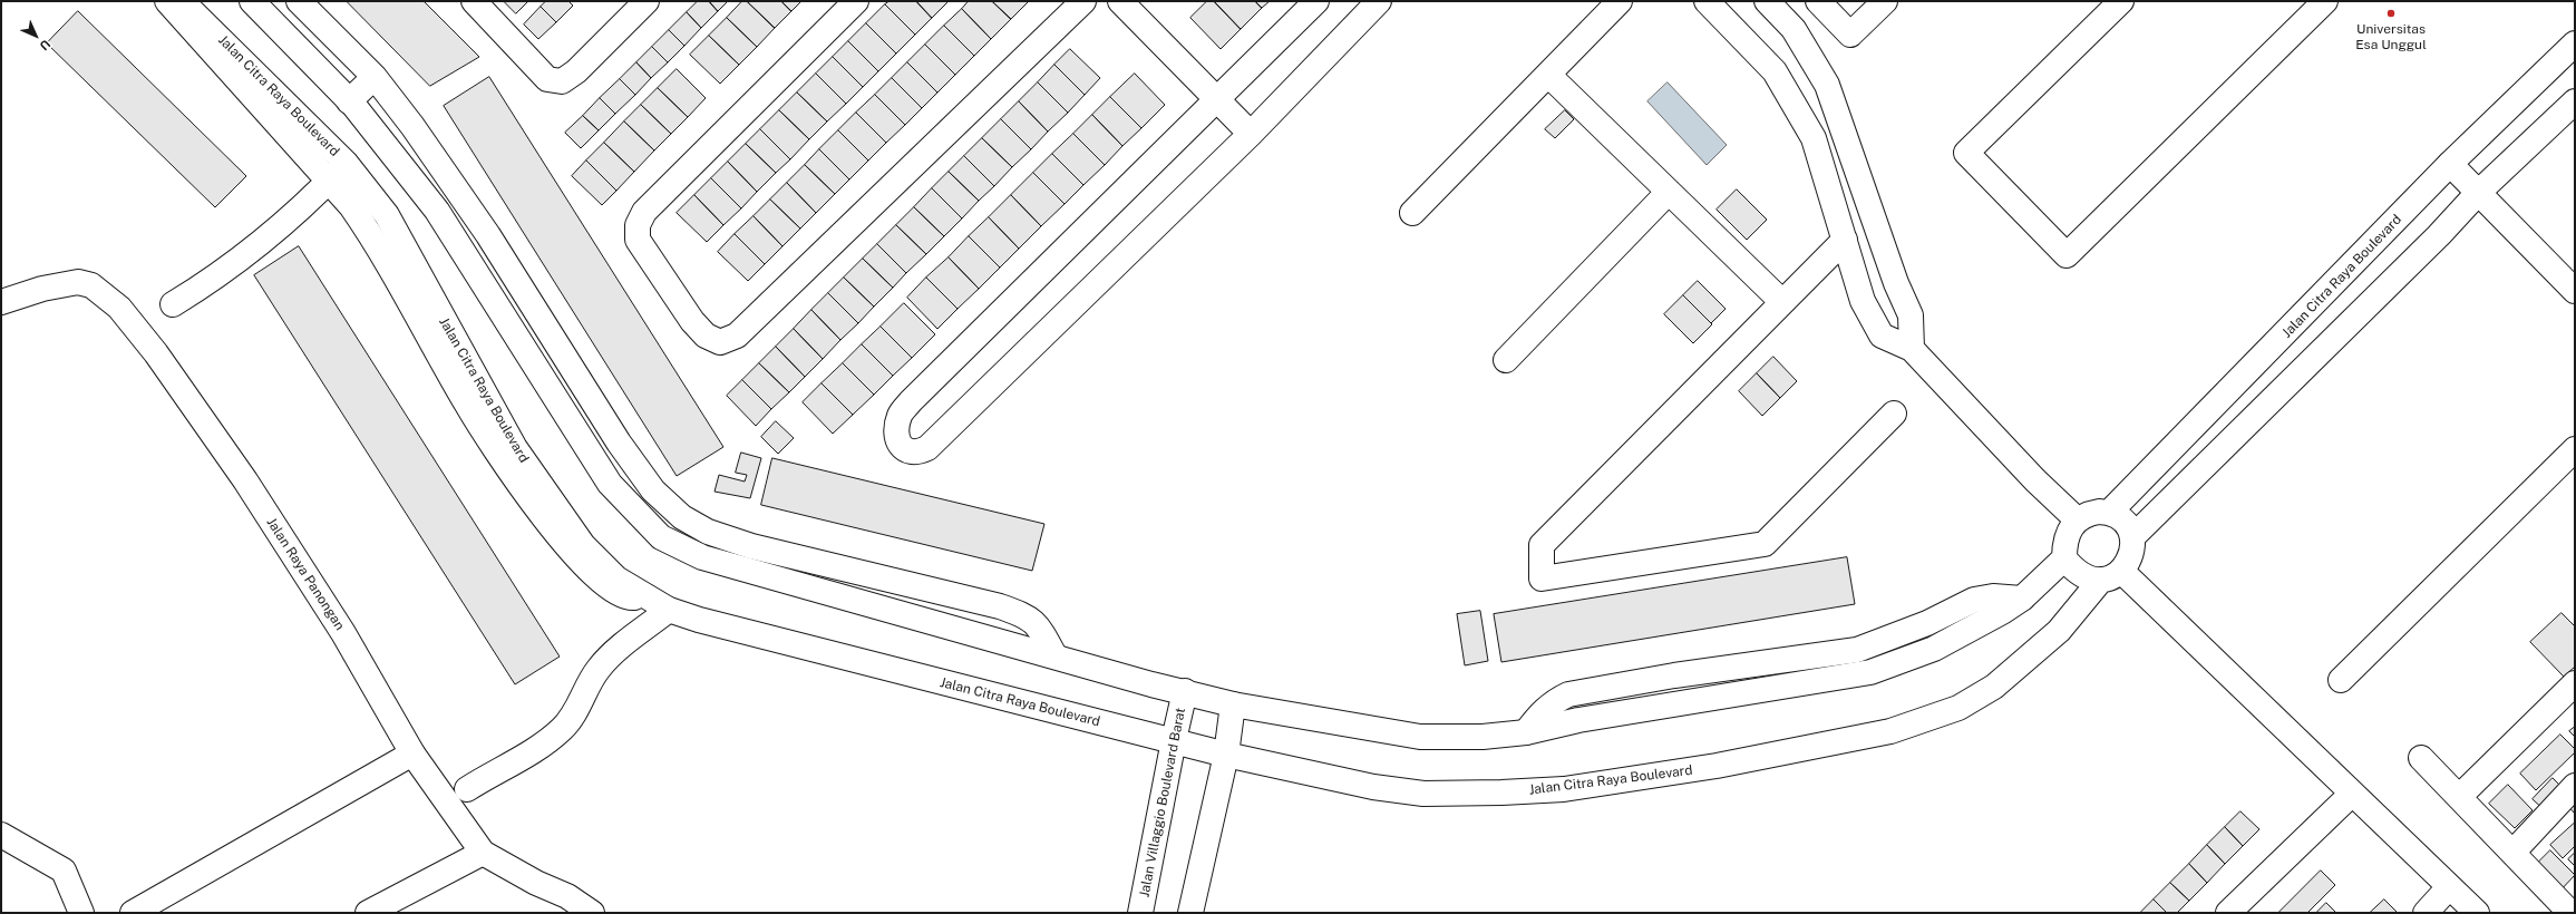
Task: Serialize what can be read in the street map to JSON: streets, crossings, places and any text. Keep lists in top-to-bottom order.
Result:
{
  "streets": {
    "street": ["Jalan Citra Raya Boulevard", "Jalan Raya Panongan", "Jalan Villaggio Boulevard Barat"]
  },
  "crossings": [
    ["Jalan Citra Raya Boulevard", "Jalan Villaggio Boulevard Barat"]
  ],
  "places": ["Universitas Esa Unggul"],
  "north": "bottom right"
}
